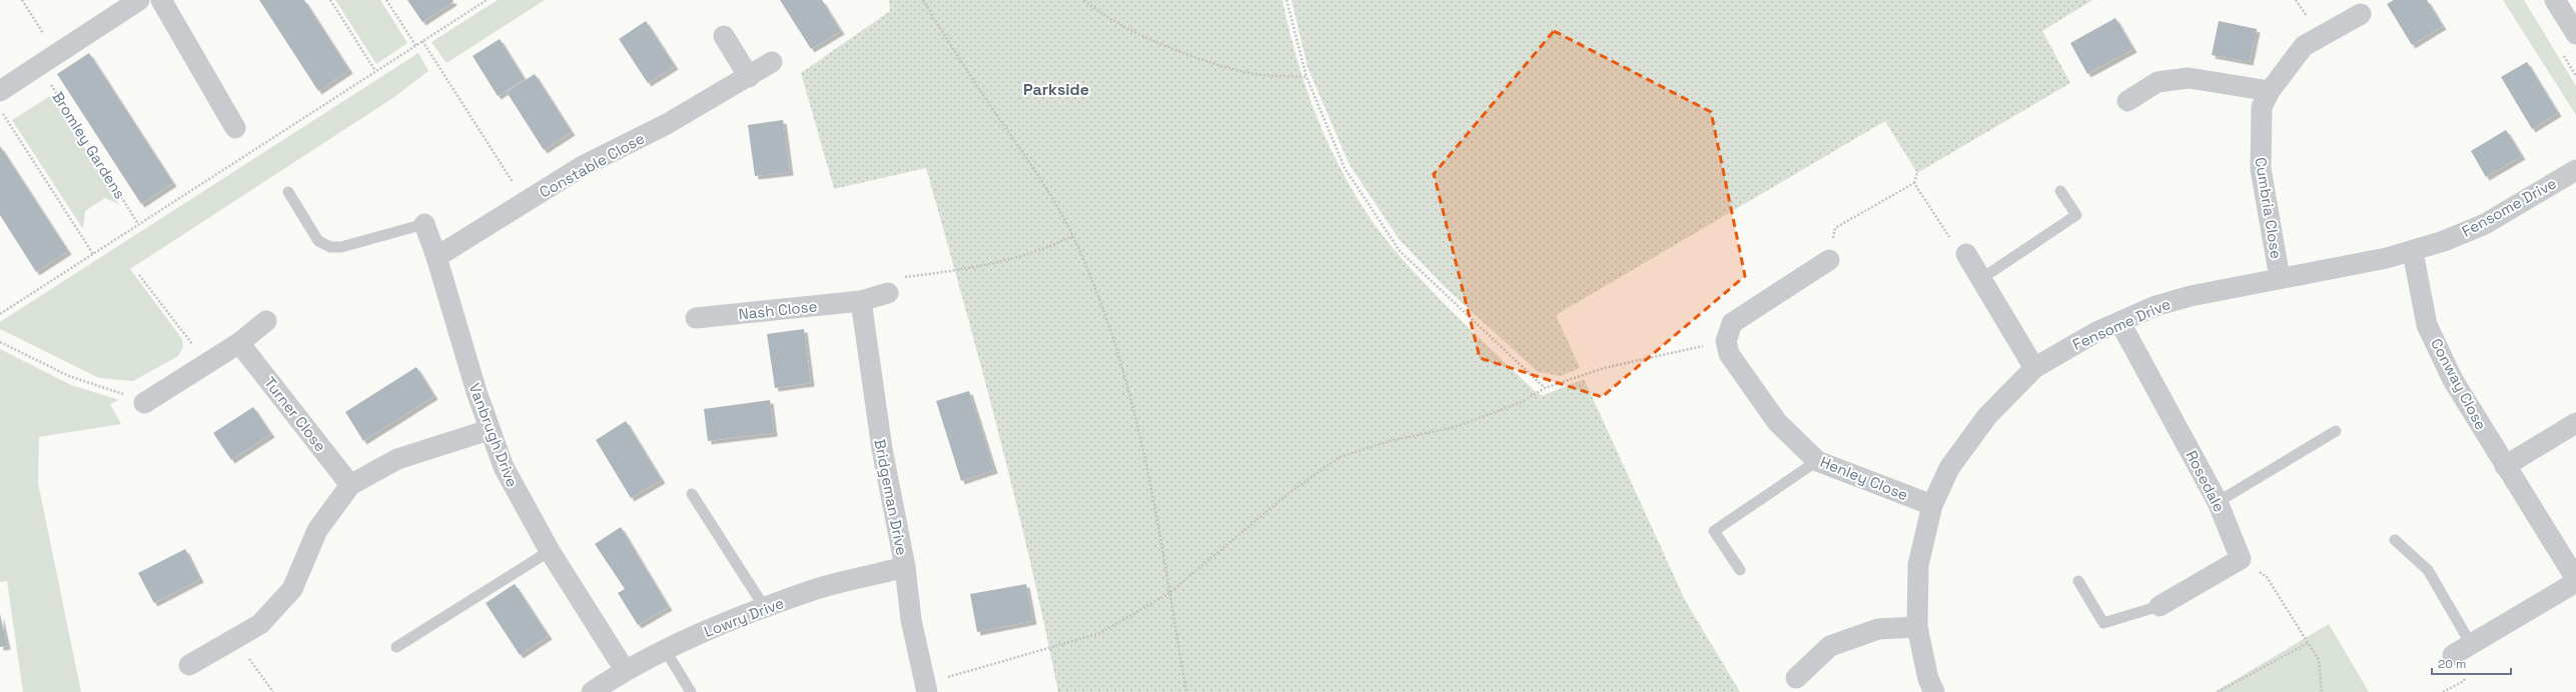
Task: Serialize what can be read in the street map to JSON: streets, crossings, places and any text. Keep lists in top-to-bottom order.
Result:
{
  "streets": {
    "street": [
      "Constable Close",
      "Fensome Drive",
      "Cumbria Close",
      "Nash Close",
      "Conway Close",
      "Turner Close",
      "Vanbrugh Drive",
      "Henley Close",
      "Rosedale",
      "Bridgeman Drive",
      "Lowry Drive"
    ],
    "path": ["Bromley Gardens"]
  },
  "crossings": [
    ["Constable Close", "Vanbrugh Drive"],
    ["Fensome Drive", "Cumbria Close"],
    ["Fensome Drive", "Conway Close"],
    ["Fensome Drive", "Henley Close"],
    ["Fensome Drive", "Rosedale"],
    ["Nash Close", "Bridgeman Drive"],
    ["Vanbrugh Drive", "Lowry Drive"],
    ["Bridgeman Drive", "Lowry Drive"]
  ],
  "districts": ["Parkside"],
  "scale_bar": "20 m"
}
